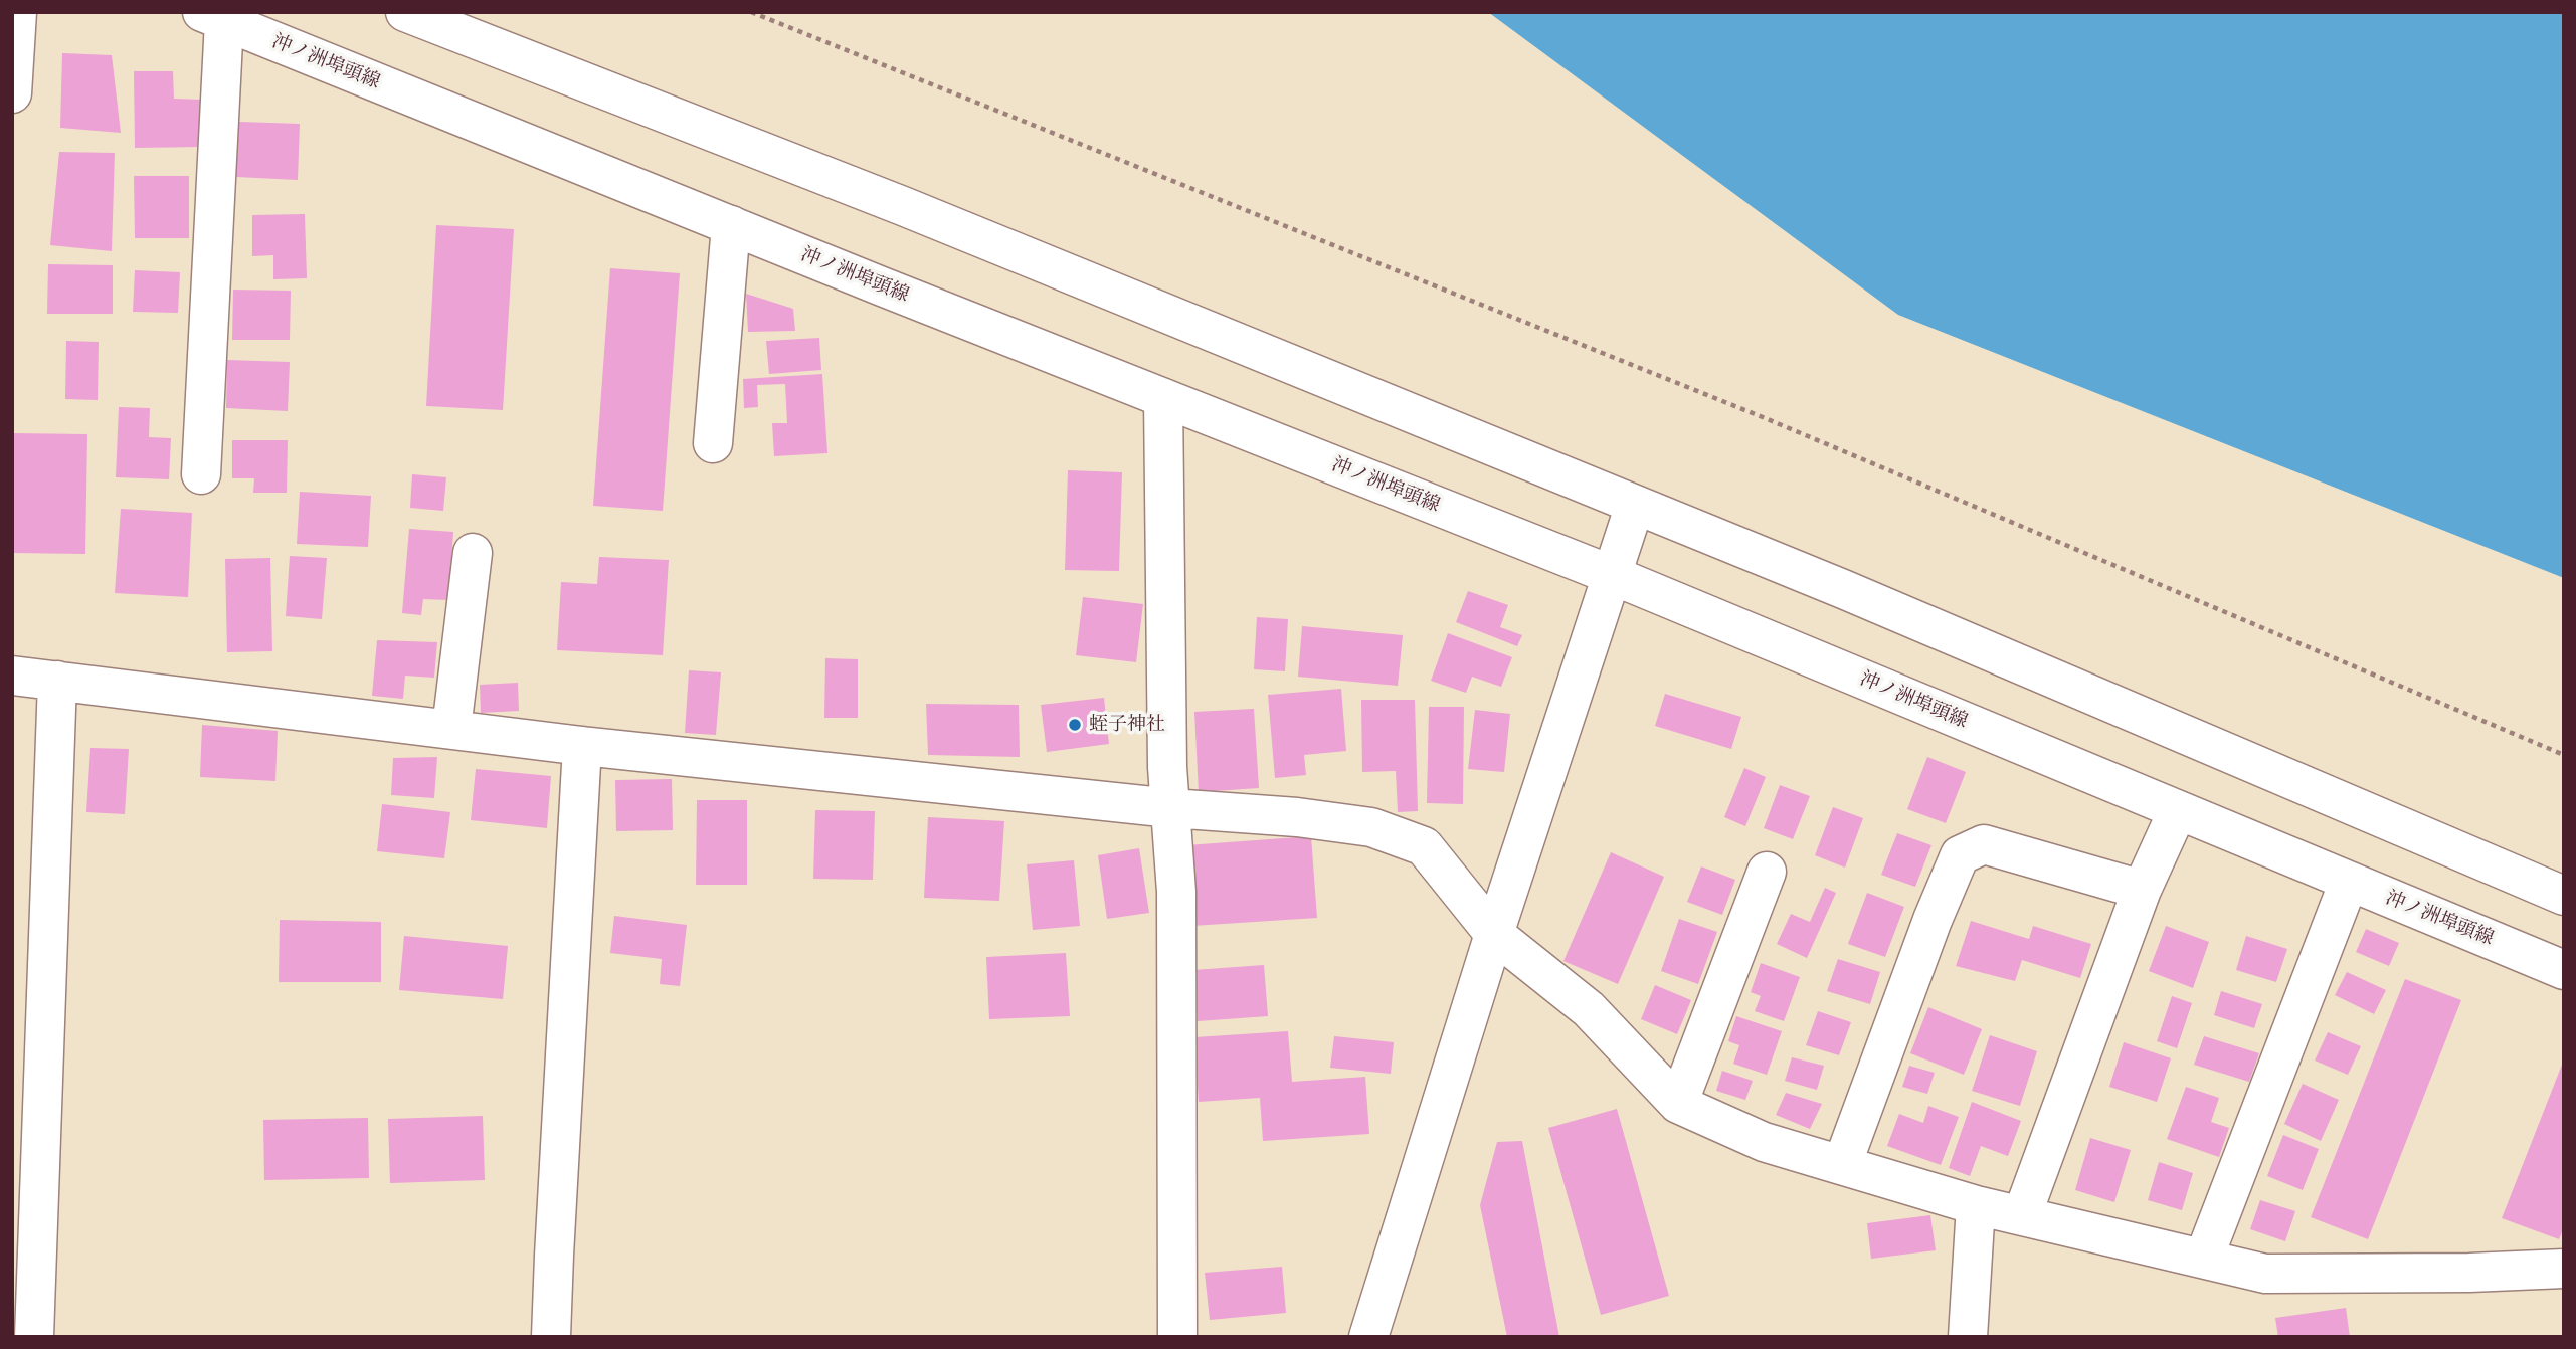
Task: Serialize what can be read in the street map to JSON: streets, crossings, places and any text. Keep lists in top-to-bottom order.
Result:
{
  "streets": {
    "street": ["沖ノ洲埠頭線"]
  },
  "places": ["蛭子神社"]
}
